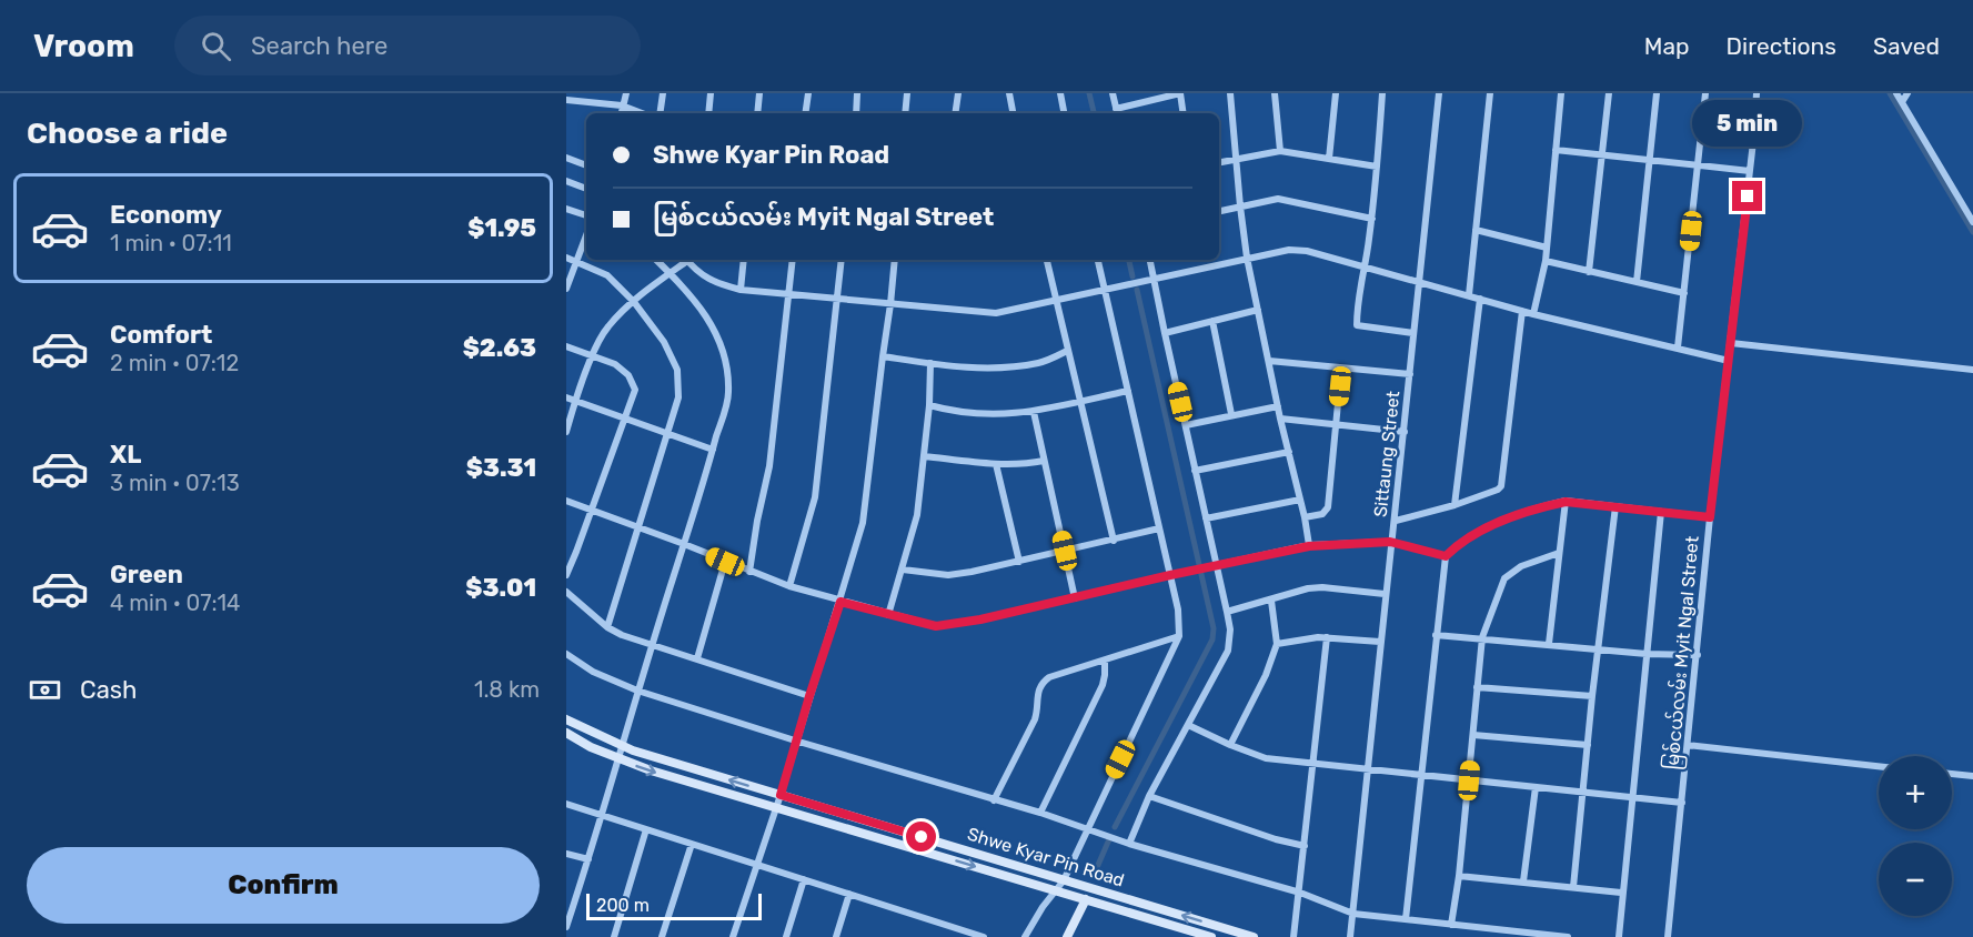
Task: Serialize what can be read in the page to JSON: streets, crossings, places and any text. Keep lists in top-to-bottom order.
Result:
{
  "streets": {
    "street": ["Sittaung Street", "မြစ်ငယ်လမ်း Myit Ngal Street", "Shwe Kyar Pin Road"]
  },
  "scale_bar": "200 m",
  "page": {
    "header": "Vroom",
    "search": "Search here",
    "nav": ["Map", "Directions", "Saved"],
    "heading": "Choose a ride",
    "bubble": "5 min",
    "banner": ["Shwe Kyar Pin Road", "မြစ်ငယ်လမ်း Myit Ngal Street"],
    "list": [
      {
        "name": "Economy",
        "note": "1 min · 07:11",
        "value": "$1.95"
      },
      {
        "name": "Comfort",
        "note": "2 min · 07:12",
        "value": "$2.63"
      },
      {
        "name": "XL",
        "note": "3 min · 07:13",
        "value": "$3.31"
      },
      {
        "name": "Green",
        "note": "4 min · 07:14",
        "value": "$3.01"
      }
    ],
    "pay": ["Cash", "1.8 km"],
    "map_buttons": ["+", "−"],
    "buttons": "Confirm",
    "scale": "200 m"
  }
}
